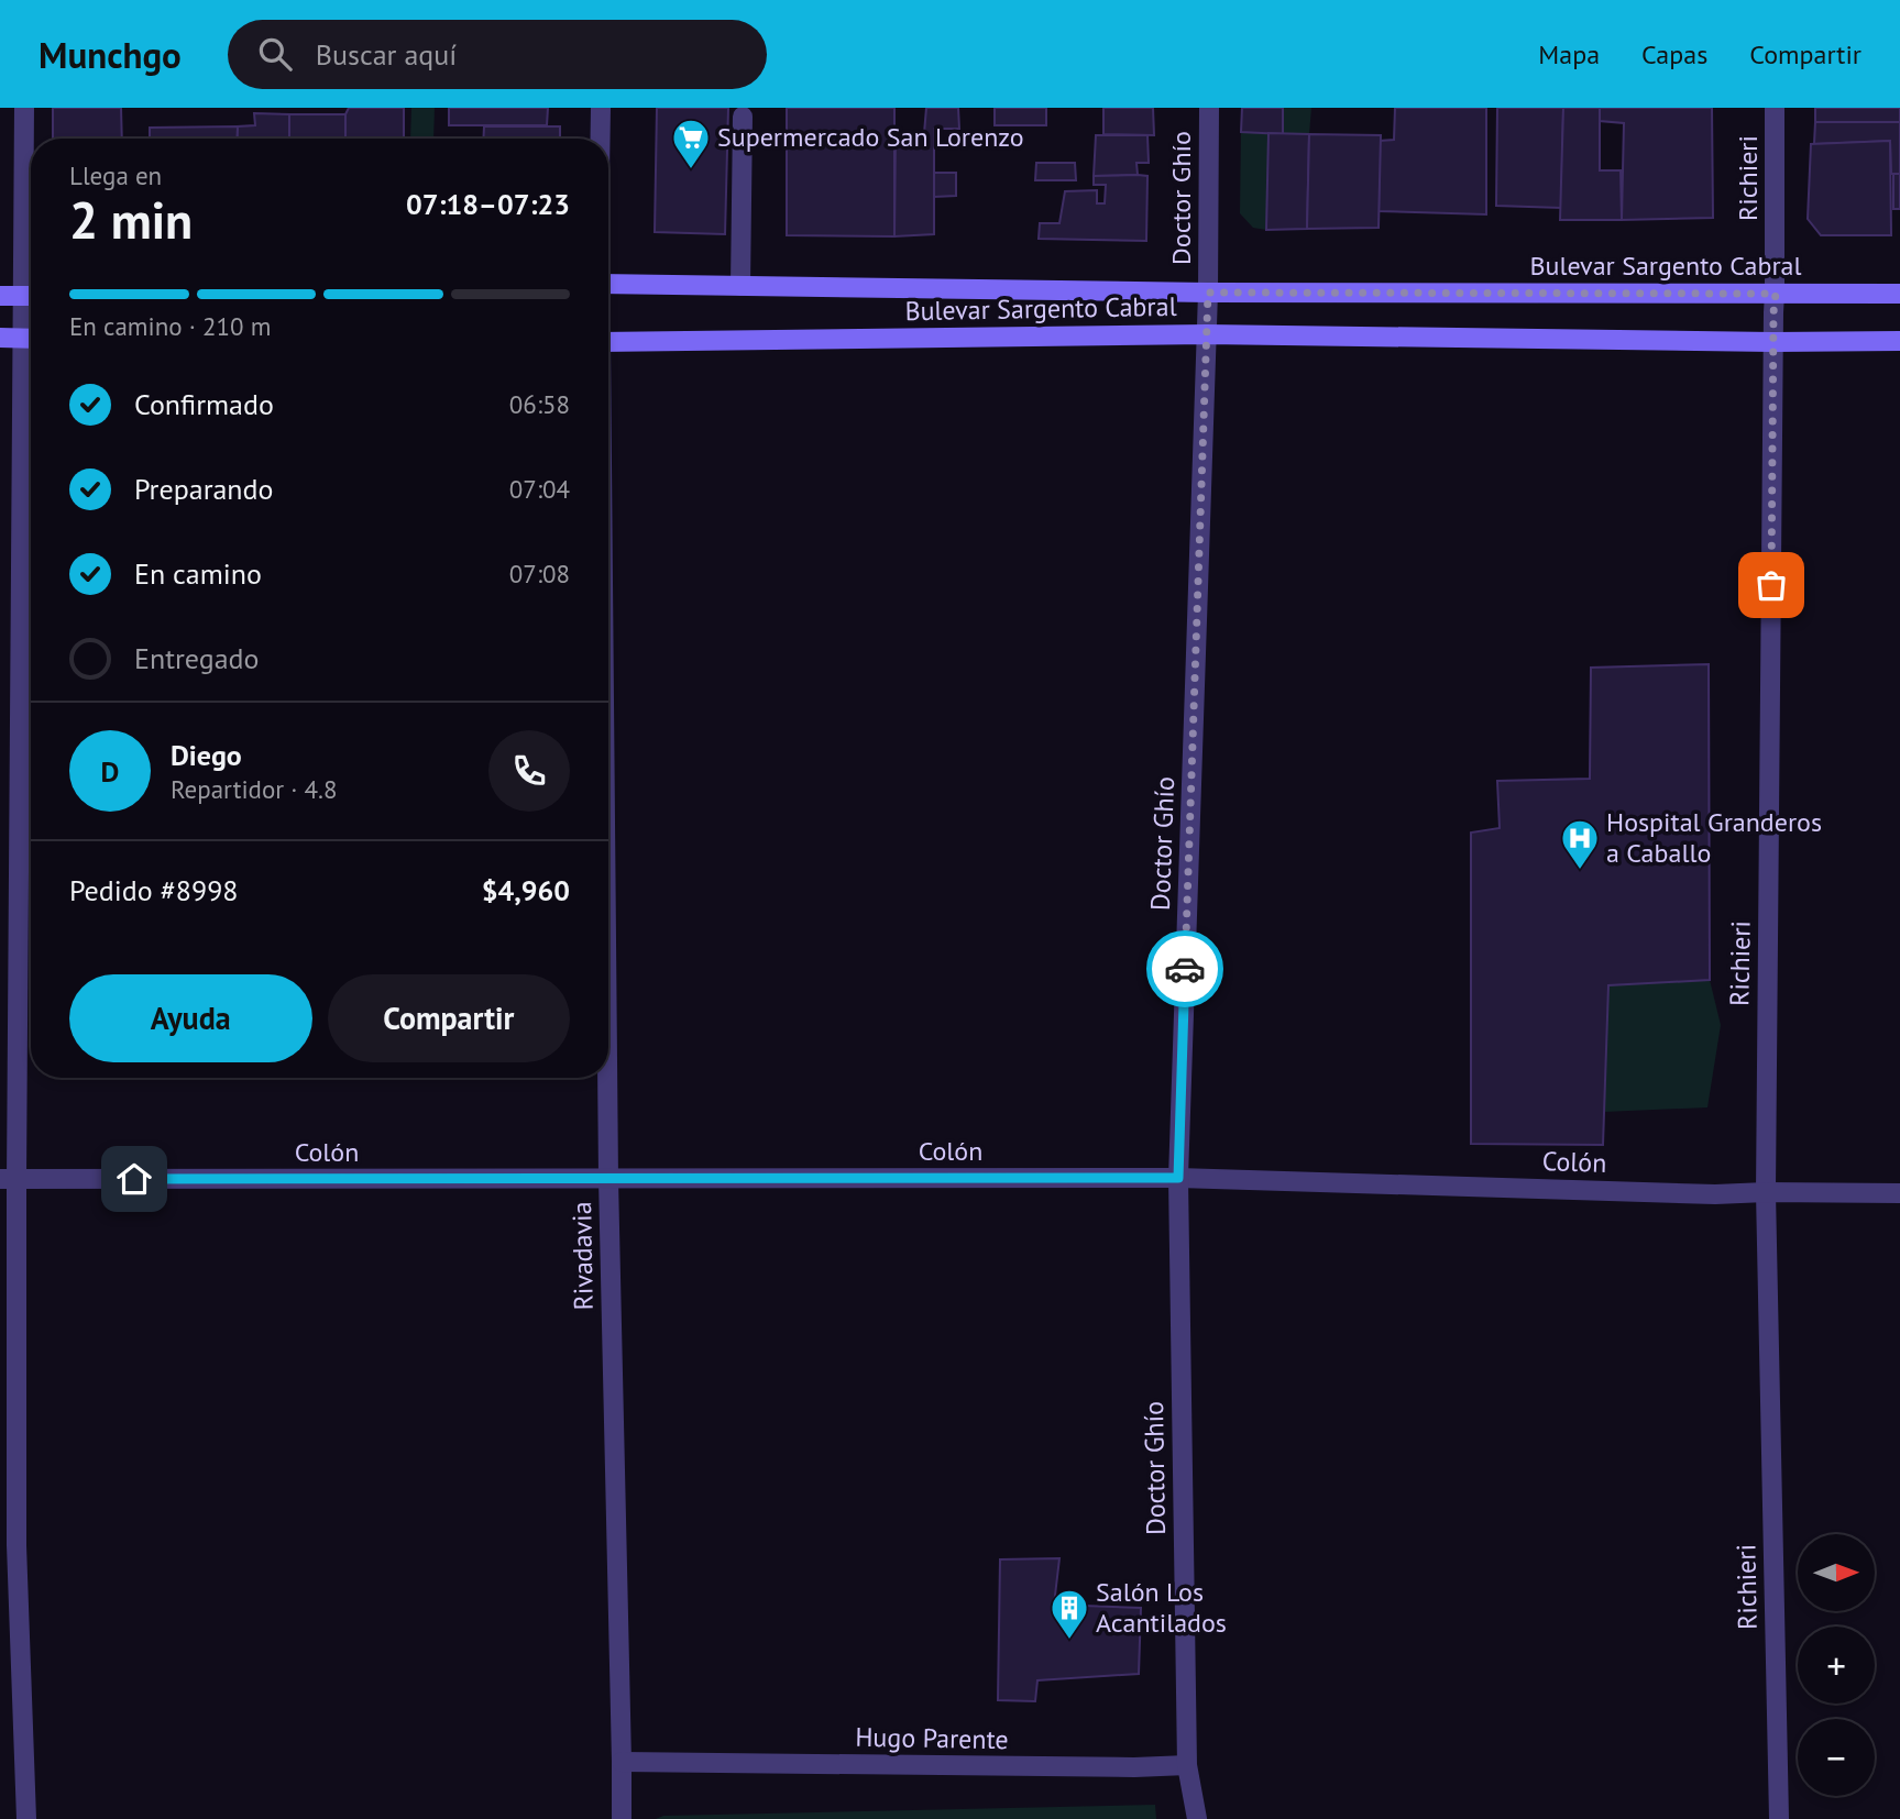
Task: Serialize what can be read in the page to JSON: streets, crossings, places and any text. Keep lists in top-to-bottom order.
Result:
{
  "streets": {
    "main road": ["Bulevar Sargento Cabral"],
    "street": [
      "Richieri",
      "Doctor Ghío",
      "Colón",
      "Rivadavia",
      "Hugo Parente"
    ]
  },
  "crossings": [
    ["Richieri", "Bulevar Sargento Cabral"],
    ["Richieri", "Colón"],
    ["Doctor Ghío", "Bulevar Sargento Cabral"],
    ["Doctor Ghío", "Colón"],
    ["Doctor Ghío", "Hugo Parente"],
    ["Colón", "Rivadavia"],
    ["Rivadavia", "Hugo Parente"]
  ],
  "places": {
    "supermarket": ["Supermercado San Lorenzo"],
    "hospital": ["Hospital Granderos a Caballo"],
    "building": ["Salón Los Acantilados"]
  },
  "north": "right",
  "page": {
    "header": "Munchgo",
    "search": "Buscar aquí",
    "nav": ["Mapa", "Capas", "Compartir"],
    "heading": ["2 min", "Llega en", "07:18–07:23"],
    "panel": [
      "Diego",
      "Repartidor · 4.8",
      "Pedido #8998",
      "$4,960"
    ],
    "bar": "En camino · 210 m",
    "list": [
      ["Confirmado", "06:58"],
      ["Preparando", "07:04"],
      ["En camino", "07:08"],
      "Entregado"
    ],
    "round": "D",
    "buttons": ["Ayuda", "Compartir"],
    "map_buttons": ["+", "−"]
  }
}
